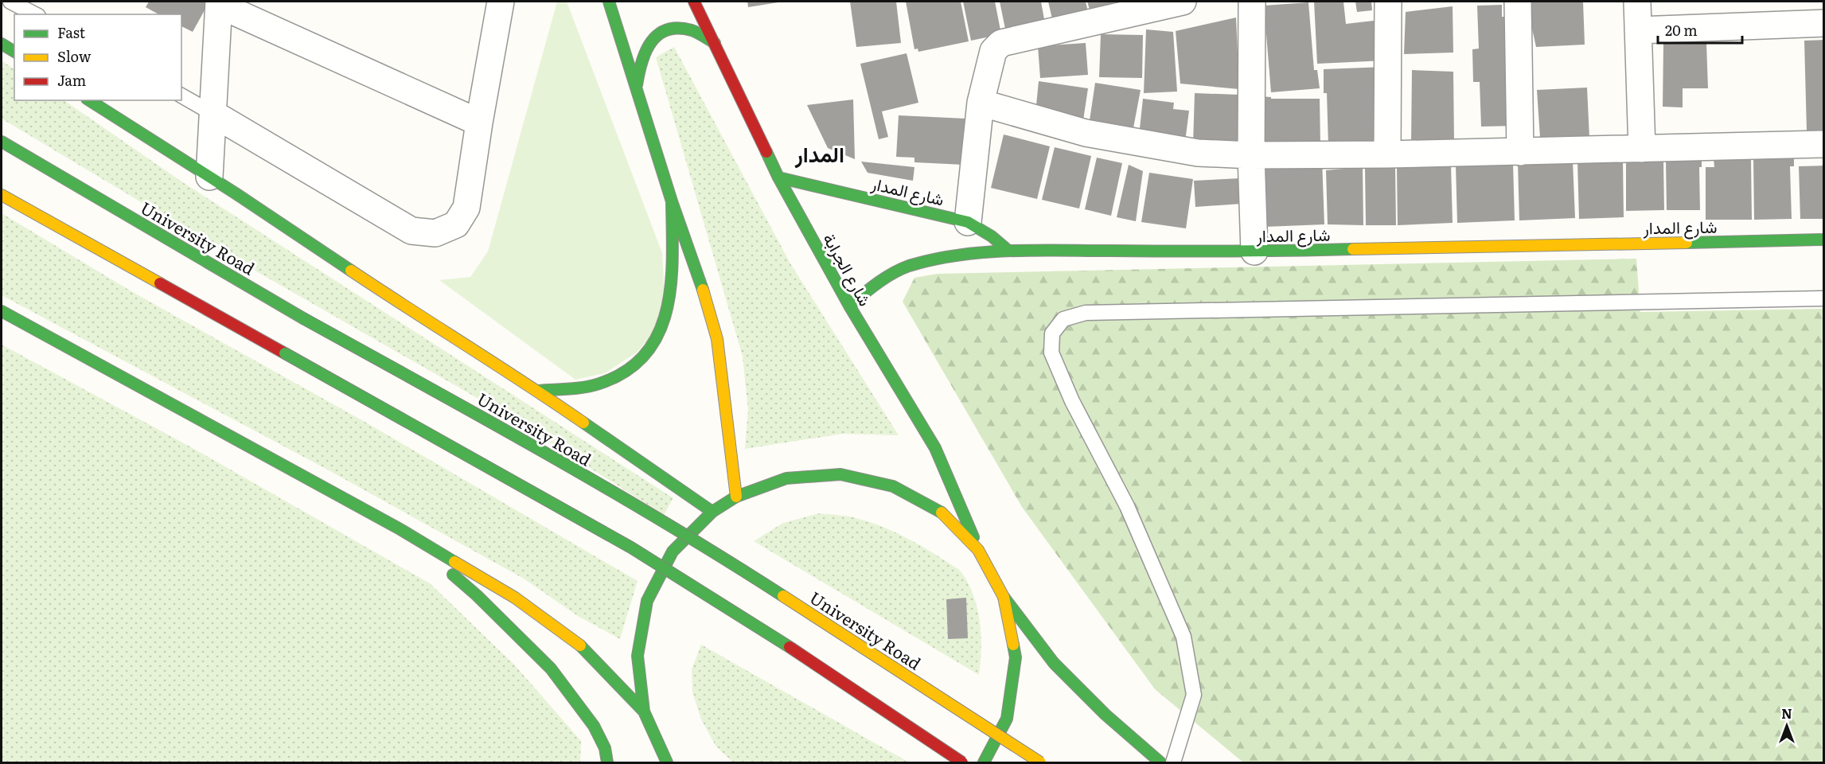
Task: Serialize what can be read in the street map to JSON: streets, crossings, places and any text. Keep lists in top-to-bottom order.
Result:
{
  "streets": {
    "main road": ["شارع المدار", "University Road", "شارع الجرابة"]
  },
  "crossings": [
    ["شارع المدار", "شارع الجرابة"]
  ],
  "districts": ["المدار"],
  "legend": ["Fast", "Slow", "Jam"],
  "scale_bar": "20 m",
  "north": "top"
}
